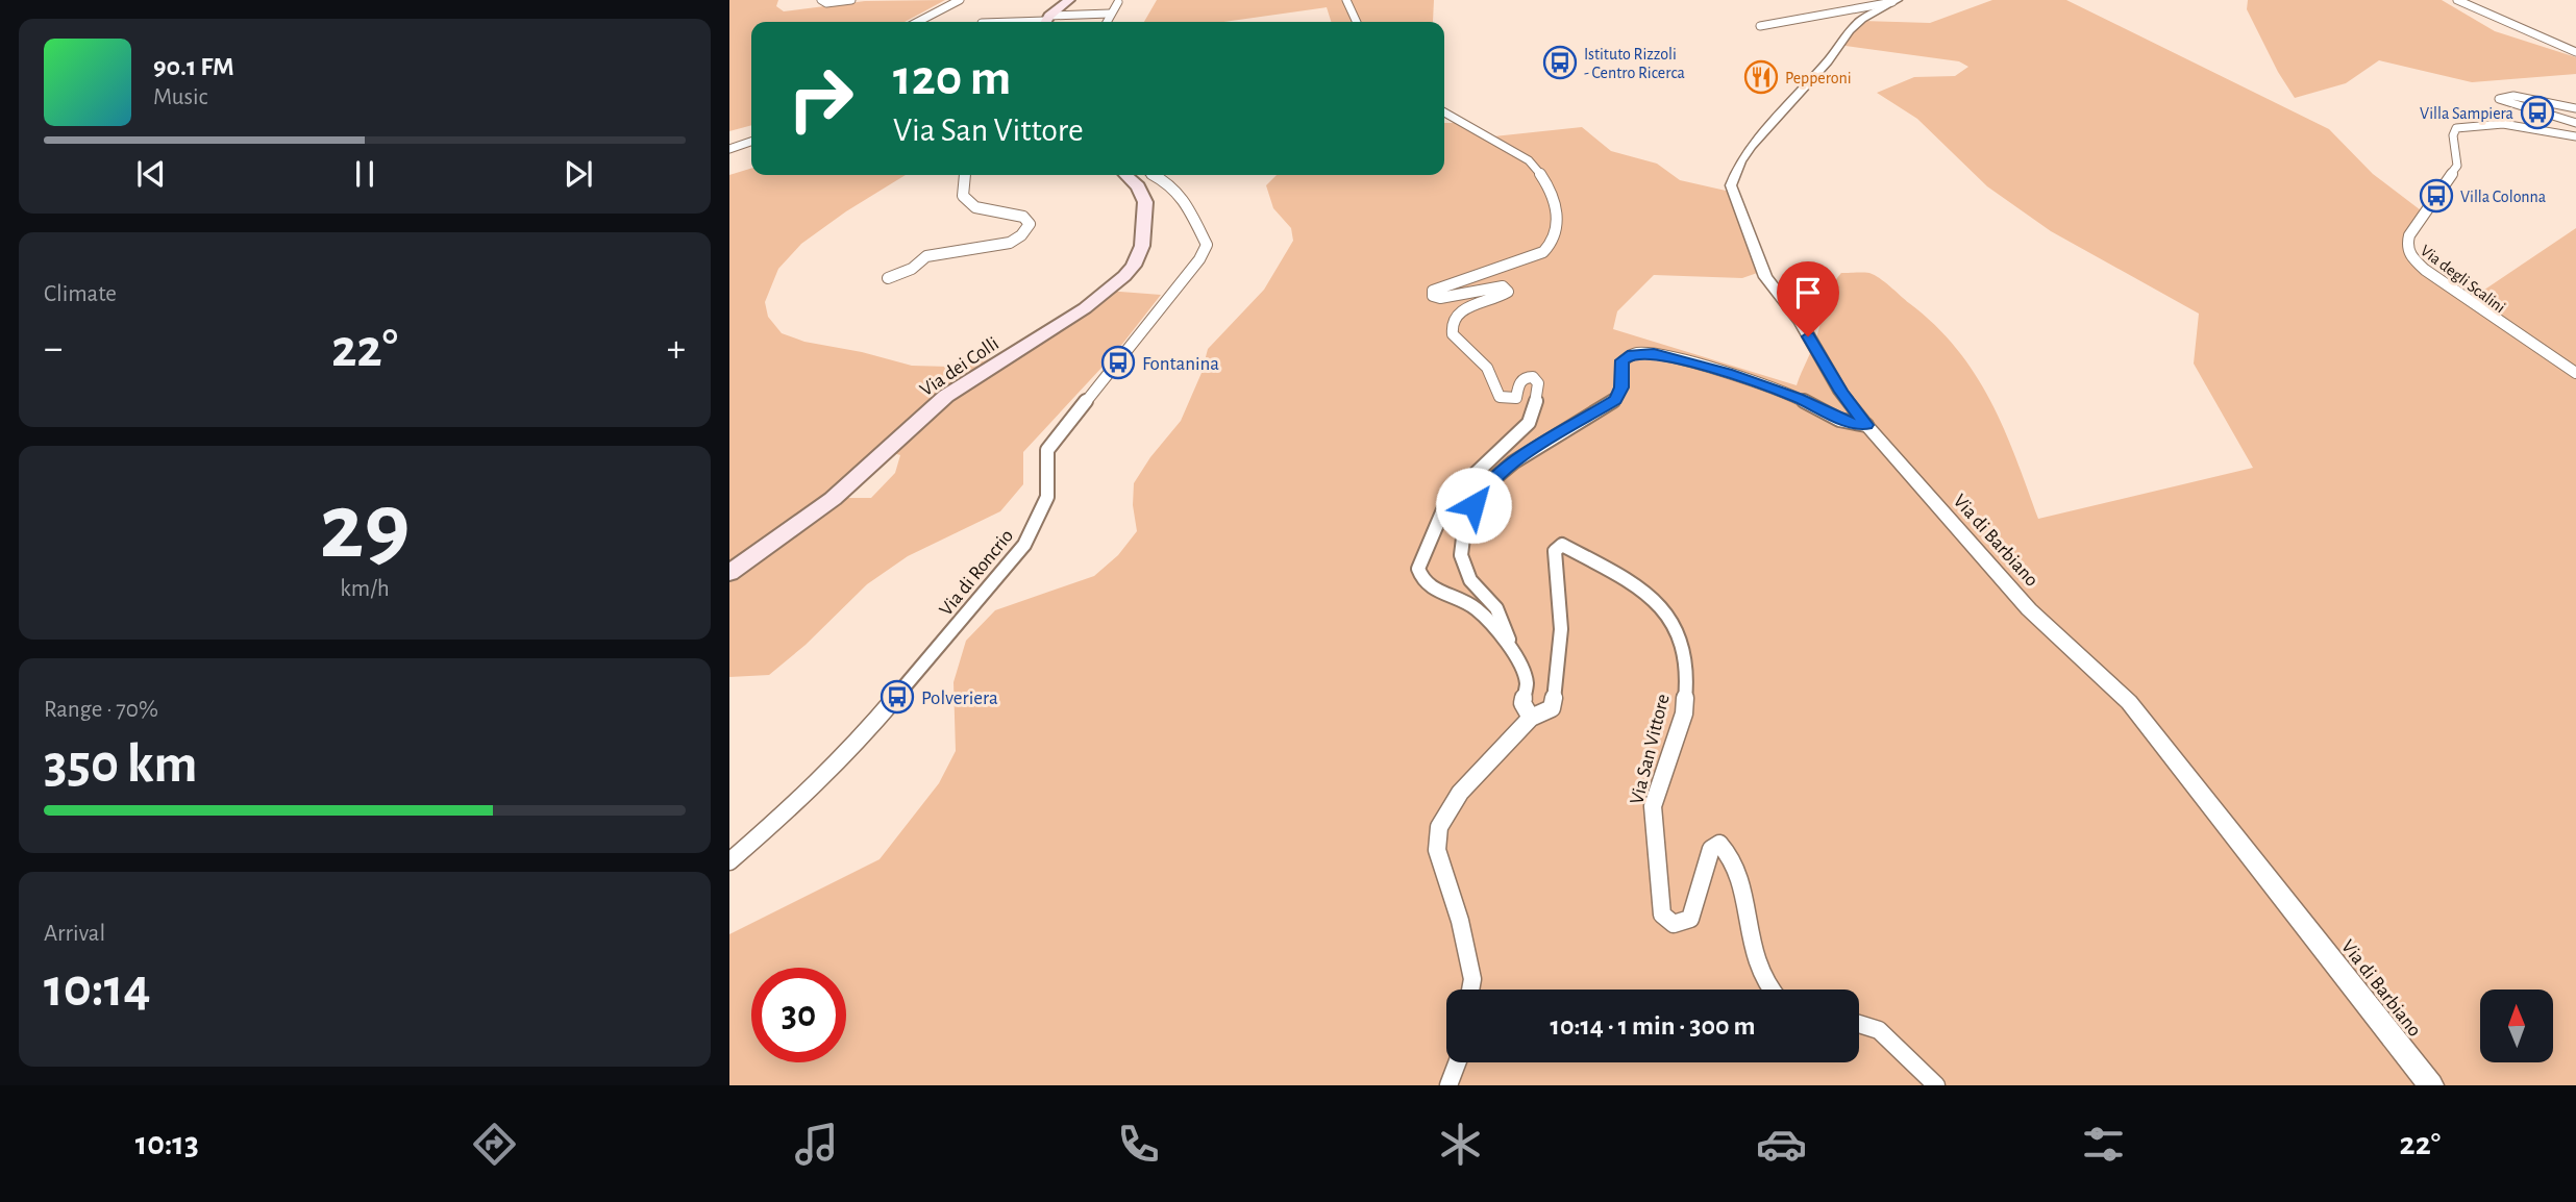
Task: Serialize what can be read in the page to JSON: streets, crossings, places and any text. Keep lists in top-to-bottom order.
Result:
{
  "streets": {
    "main road": ["Via dei Colli"],
    "street": [
      "Via degli Scalini",
      "Via di Barbiano",
      "Via di Roncrio",
      "Via San Vittore"
    ]
  },
  "places": {
    "bus stop": [
      "Istituto Rizzoli - Centro Ricerca",
      "Villa Sampiera",
      "Villa Colonna",
      "Fontanina",
      "Polveriera"
    ],
    "restaurant": ["Pepperoni"]
  },
  "north": "top",
  "page": {
    "turn": ["120 m", "Via San Vittore"],
    "song": ["90.1 FM", "Music"],
    "tile": [
      "Climate",
      ["29", "km/h"],
      ["Range · 70%", "350 km"],
      ["Arrival", "10:14"]
    ],
    "heat": ["−", "22°", "+"],
    "limit": "30",
    "trip": "10:14 · 1 min · 300 m",
    "tabs": ["10:13", "22°"]
  }
}
